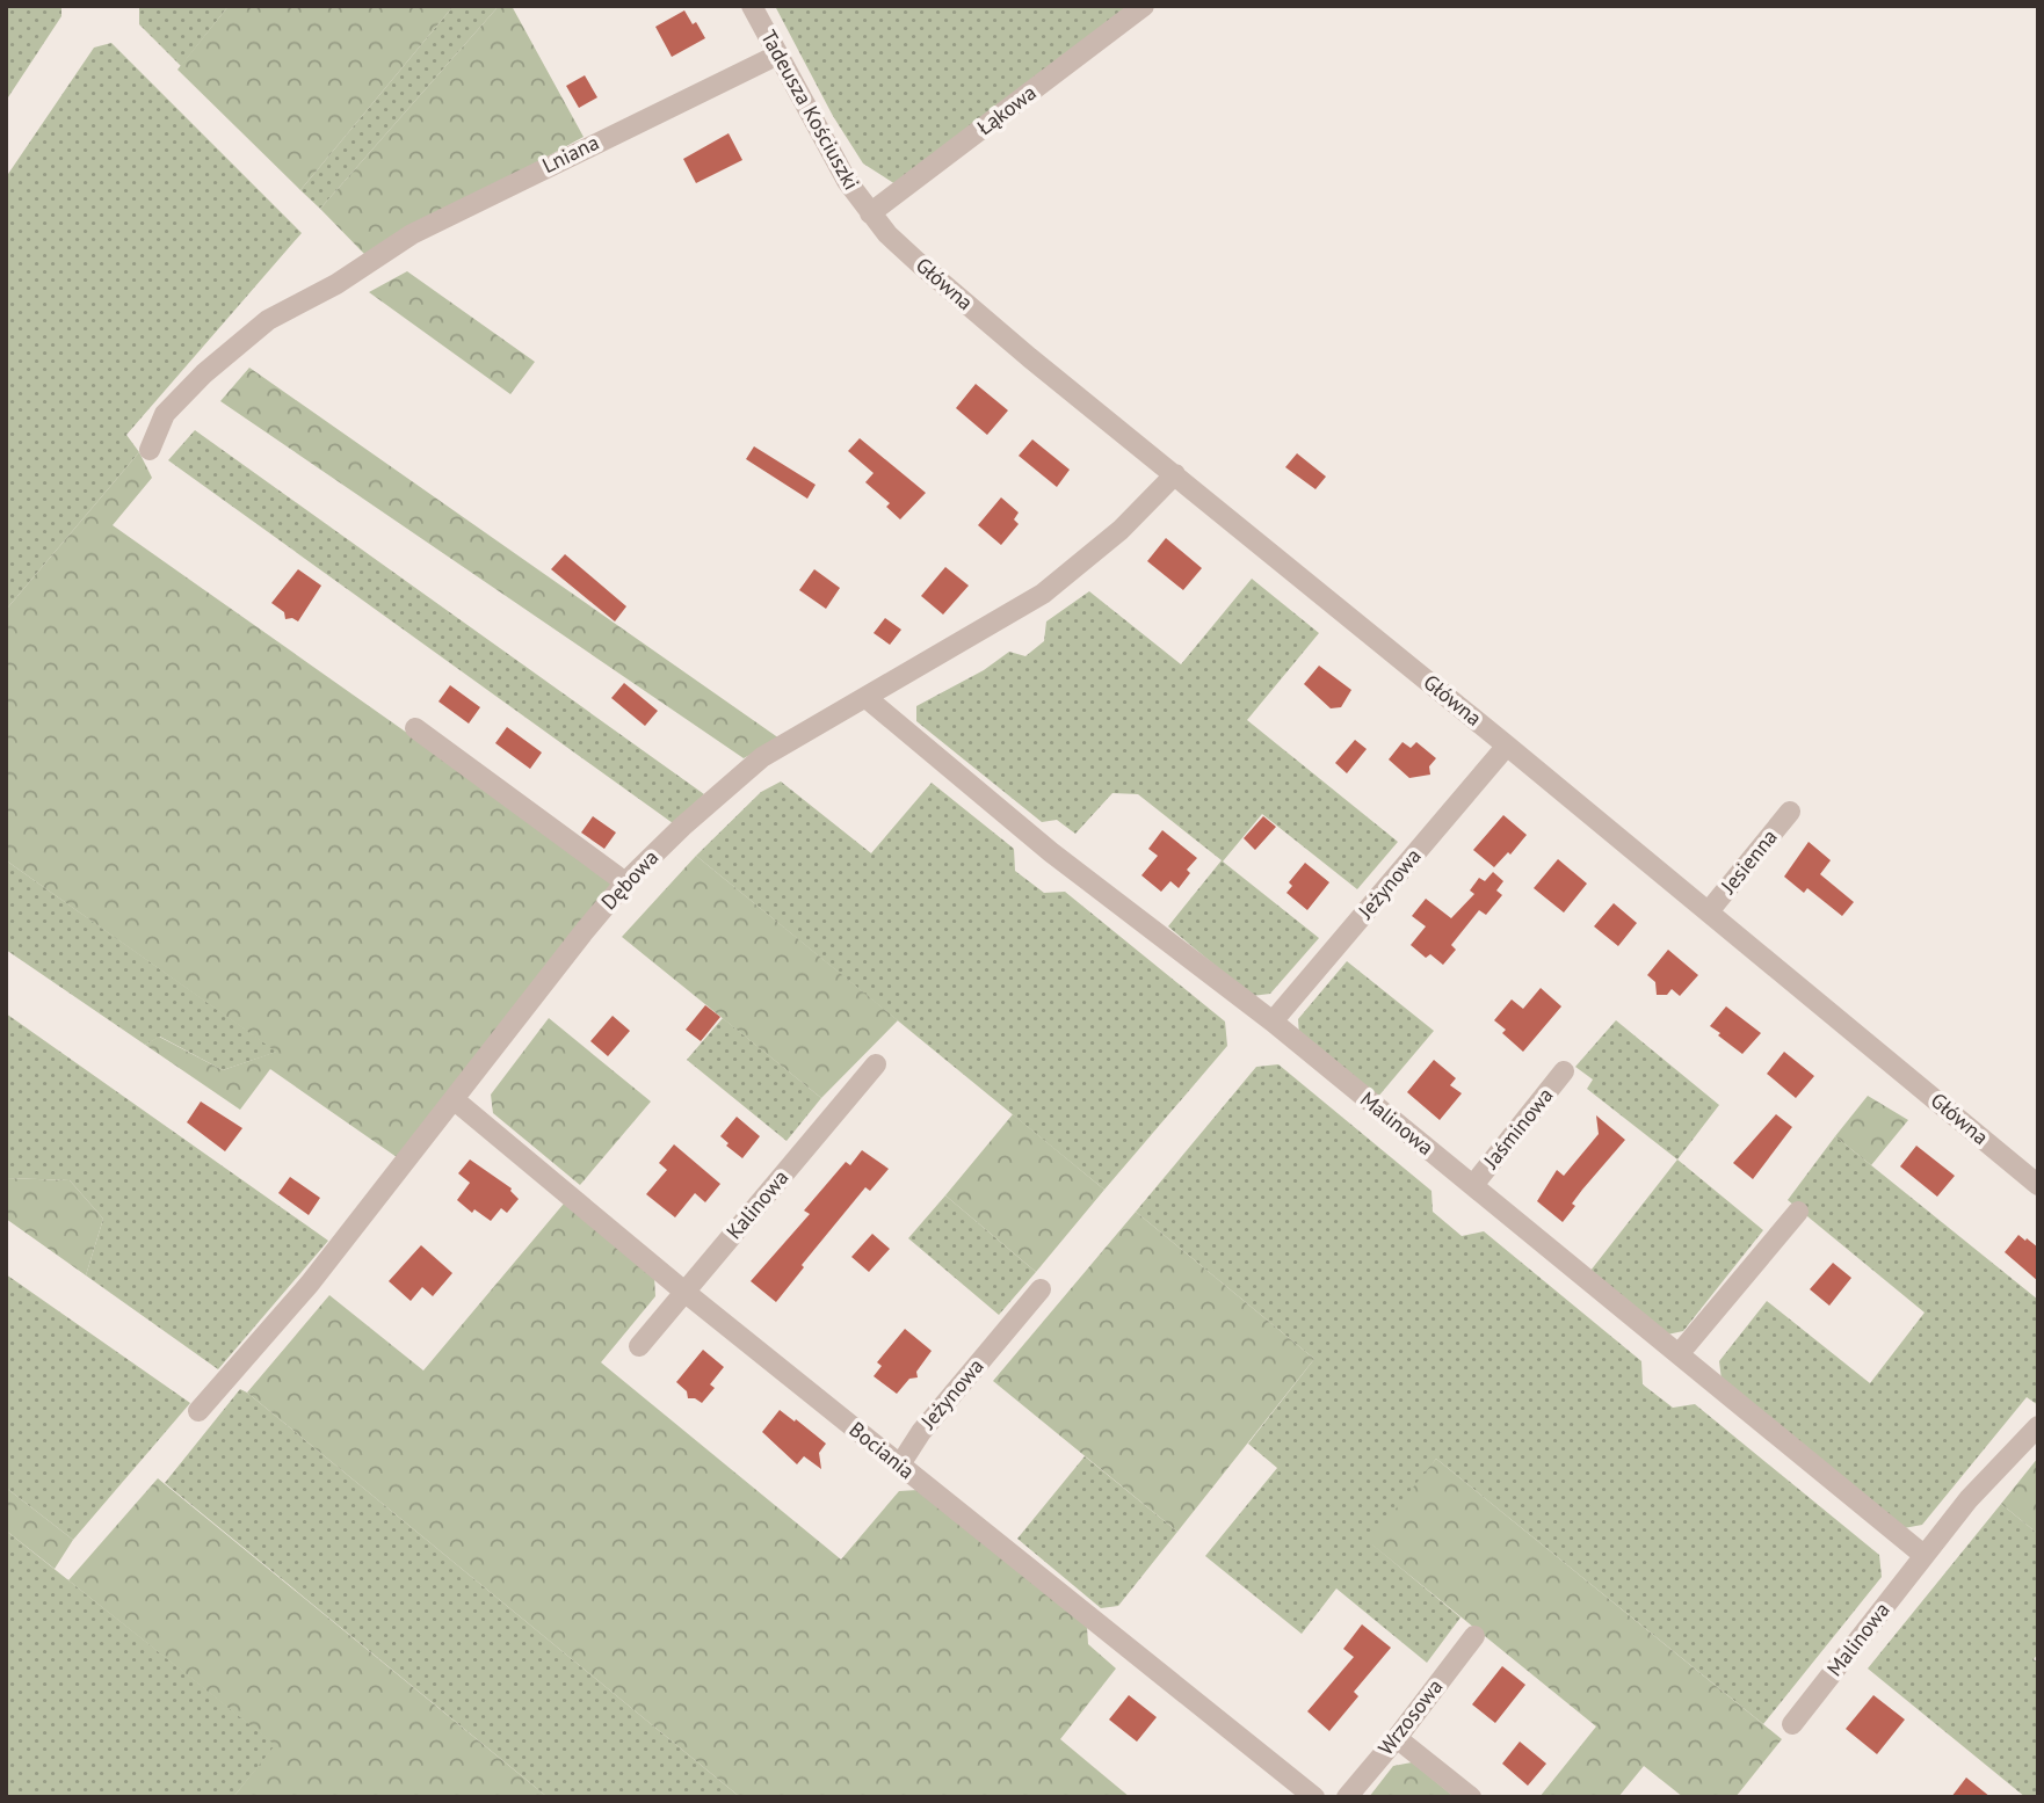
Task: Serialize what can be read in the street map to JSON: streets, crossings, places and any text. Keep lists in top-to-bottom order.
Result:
{
  "streets": {
    "street": [
      "Tadeusza Kościuszki",
      "Łąkowa",
      "Lniana",
      "Główna",
      "Jesienna",
      "Dębowa",
      "Jeżynowa",
      "Malinowa",
      "Jaśminowa",
      "Kalinowa",
      "Bociania",
      "Wrzosowa"
    ]
  },
  "crossings": [
    ["Tadeusza Kościuszki", "Łąkowa"],
    ["Tadeusza Kościuszki", "Lniana"],
    ["Tadeusza Kościuszki", "Główna"],
    ["Łąkowa", "Główna"],
    ["Główna", "Jesienna"],
    ["Główna", "Dębowa"],
    ["Główna", "Jeżynowa"],
    ["Dębowa", "Malinowa"],
    ["Dębowa", "Bociania"],
    ["Jeżynowa", "Malinowa"],
    ["Jeżynowa", "Bociania"],
    ["Malinowa", "Jaśminowa"],
    ["Kalinowa", "Bociania"]
  ]
}
